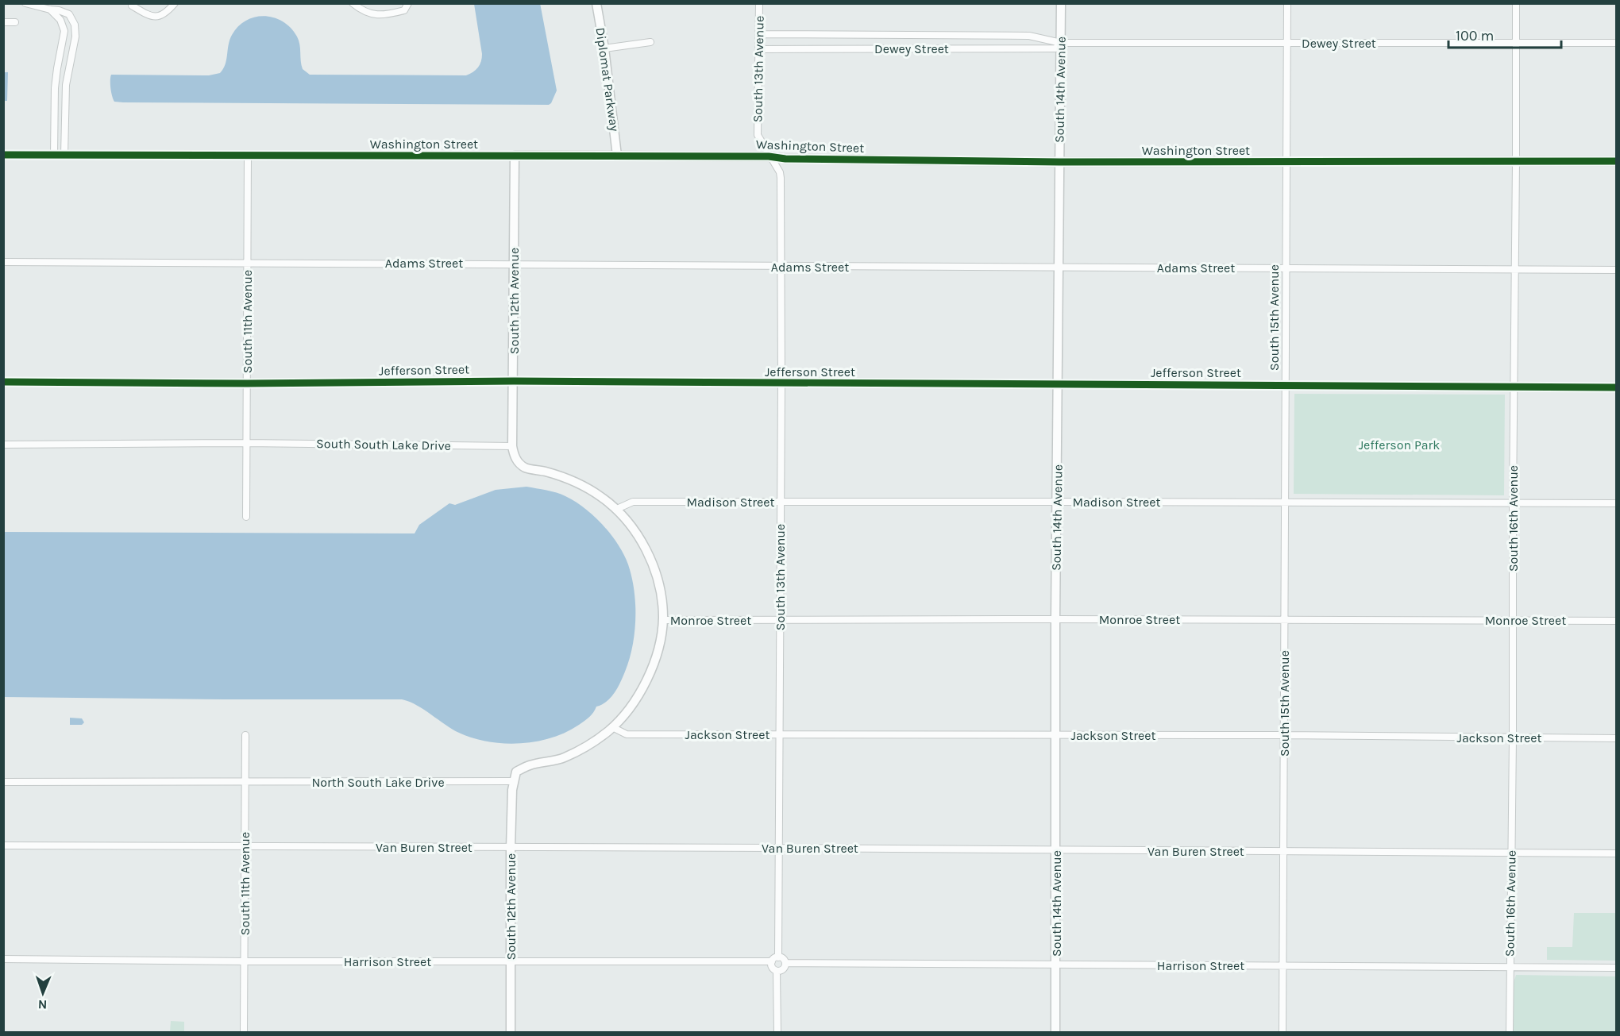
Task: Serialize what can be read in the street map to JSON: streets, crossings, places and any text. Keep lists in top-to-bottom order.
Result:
{
  "streets": {
    "street": [
      "Dewey Street",
      "South 13th Avenue",
      "Diplomat Parkway",
      "South 14th Avenue",
      "Washington Street",
      "Adams Street",
      "South 12th Avenue",
      "South 15th Avenue",
      "South 11th Avenue",
      "Jefferson Street",
      "South South Lake Drive",
      "Madison Street",
      "South 16th Avenue",
      "Monroe Street",
      "Jackson Street",
      "North South Lake Drive",
      "Van Buren Street",
      "Harrison Street"
    ]
  },
  "crossings": [
    ["Dewey Street", "South 13th Avenue"],
    ["Dewey Street", "South 14th Avenue"],
    ["Dewey Street", "South 15th Avenue"],
    ["Dewey Street", "South 16th Avenue"],
    ["South 13th Avenue", "Washington Street"],
    ["South 13th Avenue", "Adams Street"],
    ["South 13th Avenue", "Jefferson Street"],
    ["South 13th Avenue", "Madison Street"],
    ["South 13th Avenue", "Monroe Street"],
    ["South 13th Avenue", "Jackson Street"],
    ["South 13th Avenue", "Van Buren Street"],
    ["South 13th Avenue", "Harrison Street"],
    ["Diplomat Parkway", "Washington Street"],
    ["South 14th Avenue", "Washington Street"],
    ["South 14th Avenue", "Adams Street"],
    ["South 14th Avenue", "Jefferson Street"],
    ["South 14th Avenue", "Madison Street"],
    ["South 14th Avenue", "Monroe Street"],
    ["South 14th Avenue", "Jackson Street"],
    ["South 14th Avenue", "Van Buren Street"],
    ["South 14th Avenue", "Harrison Street"],
    ["Washington Street", "South 12th Avenue"],
    ["Washington Street", "South 15th Avenue"],
    ["Washington Street", "South 11th Avenue"],
    ["Washington Street", "South 16th Avenue"],
    ["Adams Street", "South 12th Avenue"],
    ["Adams Street", "South 15th Avenue"],
    ["Adams Street", "South 11th Avenue"],
    ["Adams Street", "South 16th Avenue"],
    ["South 12th Avenue", "Jefferson Street"],
    ["South 12th Avenue", "South South Lake Drive"],
    ["South 12th Avenue", "North South Lake Drive"],
    ["South 12th Avenue", "Van Buren Street"],
    ["South 12th Avenue", "Harrison Street"],
    ["South 15th Avenue", "Jefferson Street"],
    ["South 15th Avenue", "Madison Street"],
    ["South 15th Avenue", "Monroe Street"],
    ["South 15th Avenue", "Jackson Street"],
    ["South 15th Avenue", "Van Buren Street"],
    ["South 15th Avenue", "Harrison Street"],
    ["South 11th Avenue", "Jefferson Street"],
    ["South 11th Avenue", "South South Lake Drive"],
    ["South 11th Avenue", "North South Lake Drive"],
    ["South 11th Avenue", "Van Buren Street"],
    ["South 11th Avenue", "Harrison Street"],
    ["Jefferson Street", "South 16th Avenue"],
    ["Madison Street", "South 16th Avenue"],
    ["South 16th Avenue", "Monroe Street"],
    ["South 16th Avenue", "Jackson Street"],
    ["South 16th Avenue", "Van Buren Street"],
    ["South 16th Avenue", "Harrison Street"]
  ],
  "parks": ["Jefferson Park"],
  "scale_bar": "100 m",
  "north": "bottom"
}
